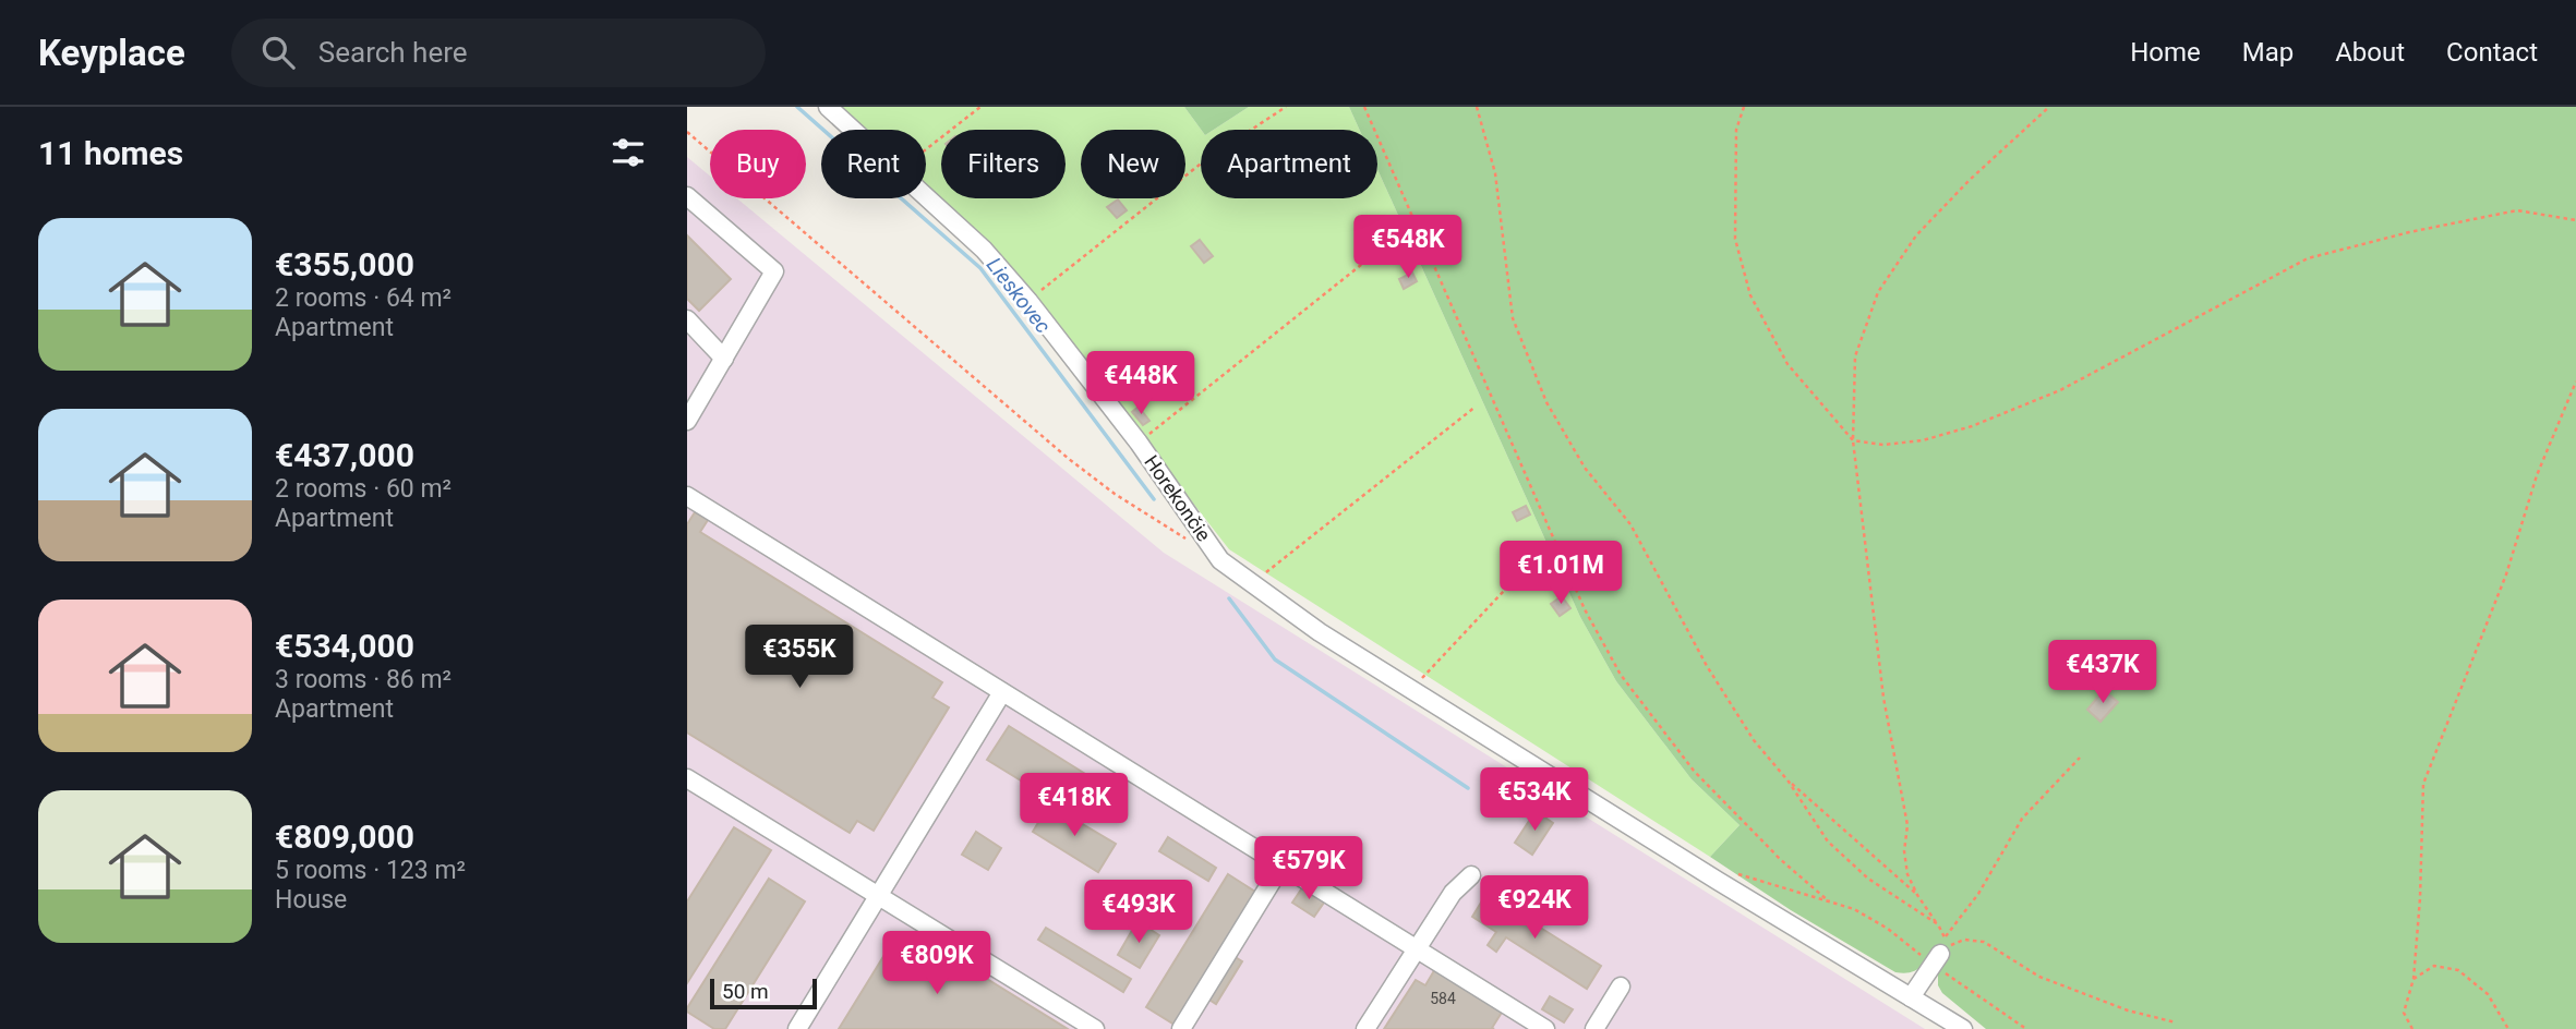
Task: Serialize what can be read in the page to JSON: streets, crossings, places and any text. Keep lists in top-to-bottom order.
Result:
{
  "streets": {
    "lane": ["Horekončie"]
  },
  "water": ["Lieskovec"],
  "house_numbers": ["584"],
  "scale_bar": "50 m",
  "page": {
    "header": "Keyplace",
    "search": "Search here",
    "nav": [
      "Home",
      "Map",
      "About",
      "Contact"
    ],
    "heading": "11 homes",
    "chip": [
      "Buy",
      "Rent",
      "Filters",
      "New",
      "Apartment"
    ],
    "list": [
      {
        "name": "€355,000",
        "note": "2 rooms · 64 m² · Apartment"
      },
      {
        "name": "€437,000",
        "note": "2 rooms · 60 m² · Apartment"
      },
      {
        "name": "€534,000",
        "note": "3 rooms · 86 m² · Apartment"
      },
      {
        "name": "€809,000",
        "note": "5 rooms · 123 m² · House"
      }
    ],
    "price": [
      "€548K",
      "€448K",
      "€1.01M",
      "€355K",
      "€437K",
      "€534K",
      "€418K",
      "€579K",
      "€924K",
      "€493K",
      "€809K"
    ],
    "scale": "50 m"
  }
}
